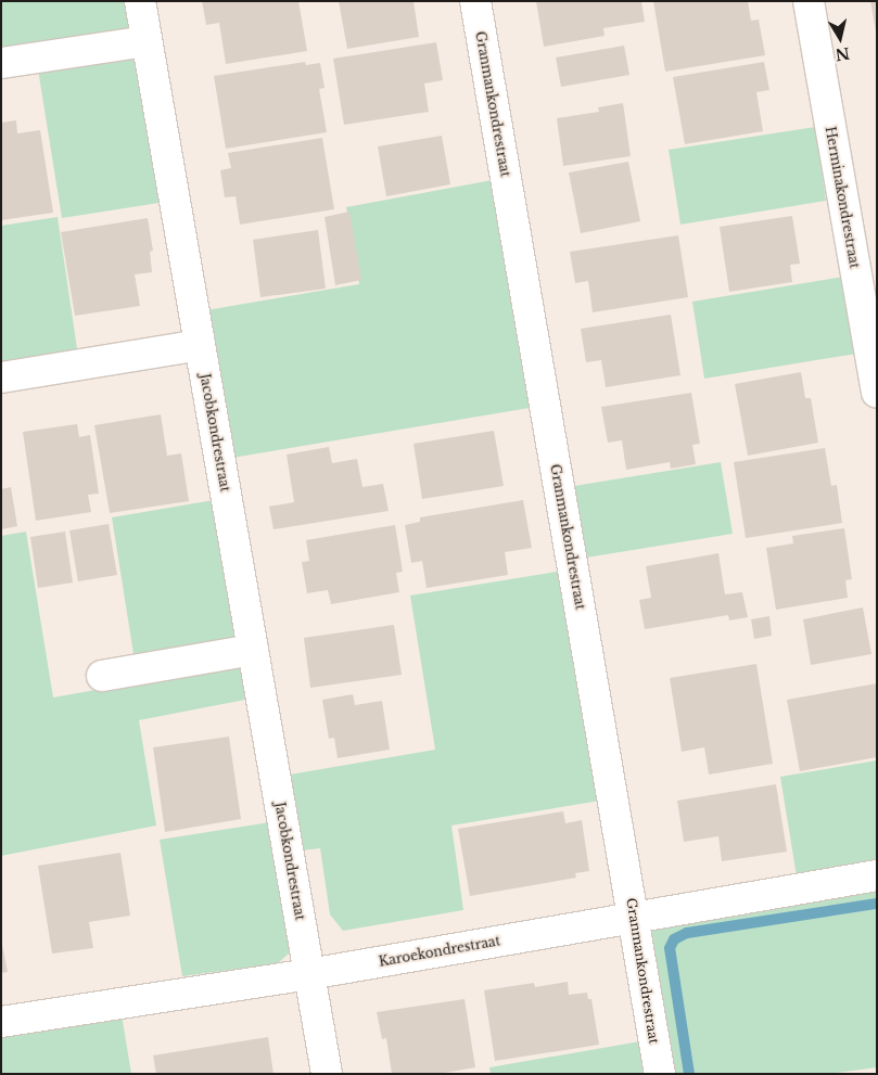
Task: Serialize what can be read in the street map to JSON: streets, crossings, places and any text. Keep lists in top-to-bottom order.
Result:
{
  "streets": {
    "street": [
      "Granmankondrestraat",
      "Herminakondrestraat",
      "Jacobkondrestraat",
      "Karoekondrestraat"
    ]
  },
  "crossings": [
    ["Granmankondrestraat", "Karoekondrestraat"],
    ["Jacobkondrestraat", "Karoekondrestraat"]
  ],
  "north": "bottom"
}
